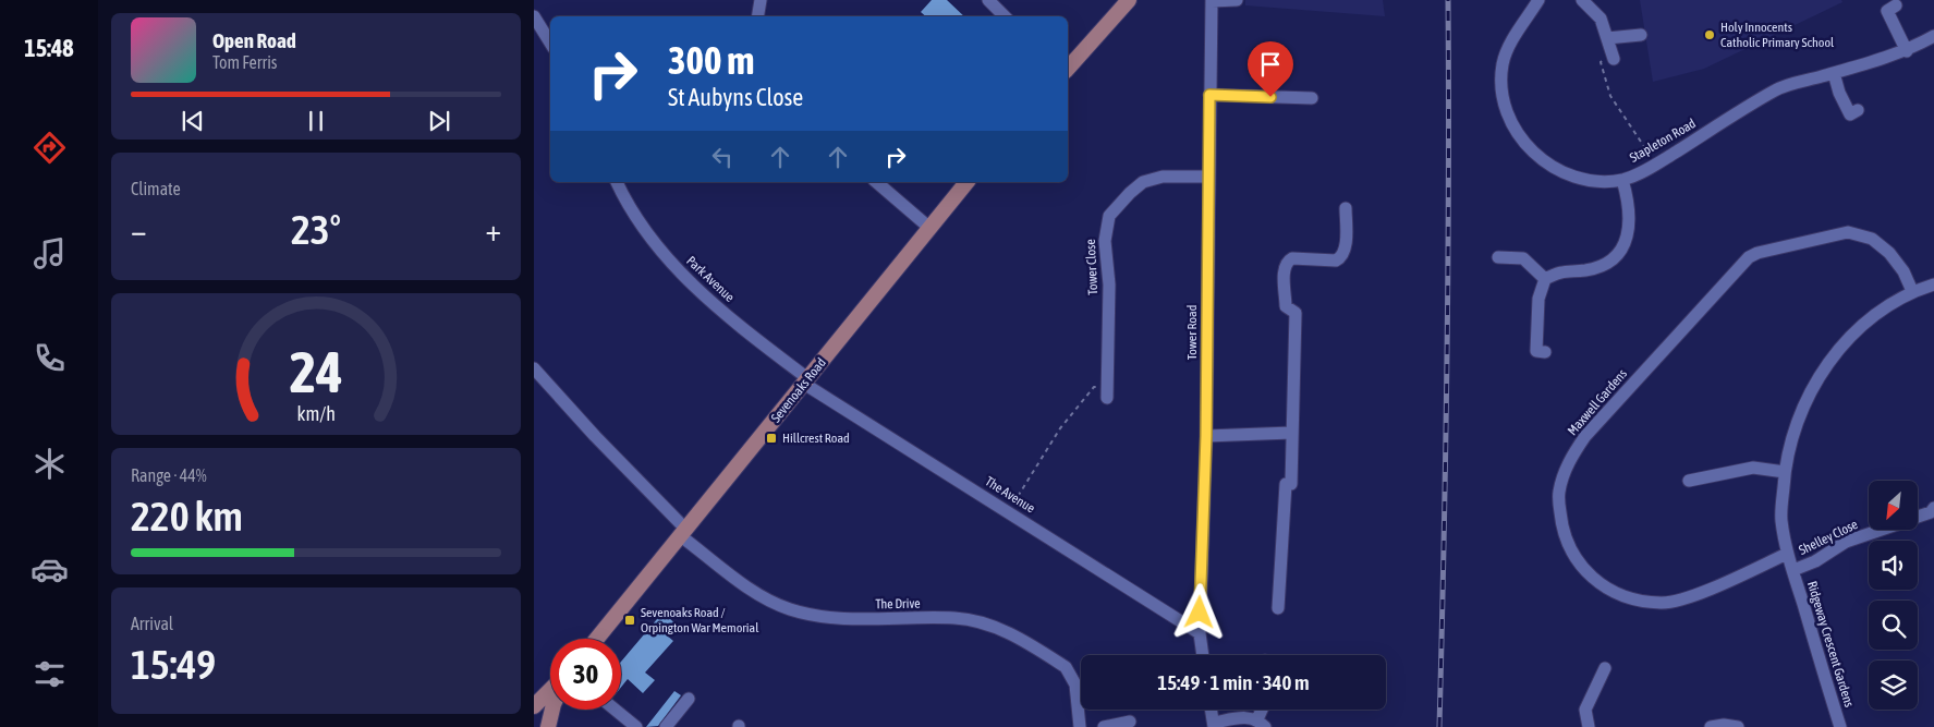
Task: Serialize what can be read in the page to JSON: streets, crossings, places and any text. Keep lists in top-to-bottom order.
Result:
{
  "streets": {
    "main road": ["Sevenoaks Road"],
    "street": [
      "Stapleton Road",
      "Tower Close",
      "Park Avenue",
      "Tower Road",
      "Maxwell Gardens",
      "The Avenue",
      "Shelley Close",
      "The Drive",
      "Ridgeway Crescent Gardens"
    ]
  },
  "crossings": [
    ["Tower Close", "Tower Road"],
    ["Park Avenue", "Sevenoaks Road"],
    ["Park Avenue", "The Avenue"],
    ["Tower Road", "The Avenue"],
    ["Sevenoaks Road", "The Avenue"],
    ["Sevenoaks Road", "The Drive"],
    ["Maxwell Gardens", "Ridgeway Crescent Gardens"],
    ["Shelley Close", "Ridgeway Crescent Gardens"]
  ],
  "places": {
    "other": ["Holy Innocents Catholic Primary School"],
    "transit": ["Hillcrest Road", "Sevenoaks Road / Orpington War Memorial"]
  },
  "north": "bottom left",
  "page": {
    "tabs": "15:48",
    "turn": ["300 m", "St Aubyns Close"],
    "song": ["Open Road", "Tom Ferris"],
    "tile": [
      "Climate",
      ["Range · 44%", "220 km"],
      ["Arrival", "15:49"]
    ],
    "heat": ["−", "23°", "+"],
    "limit": "30",
    "trip": "15:49 · 1 min · 340 m",
    "gauge": ["24", "km/h"]
  }
}
